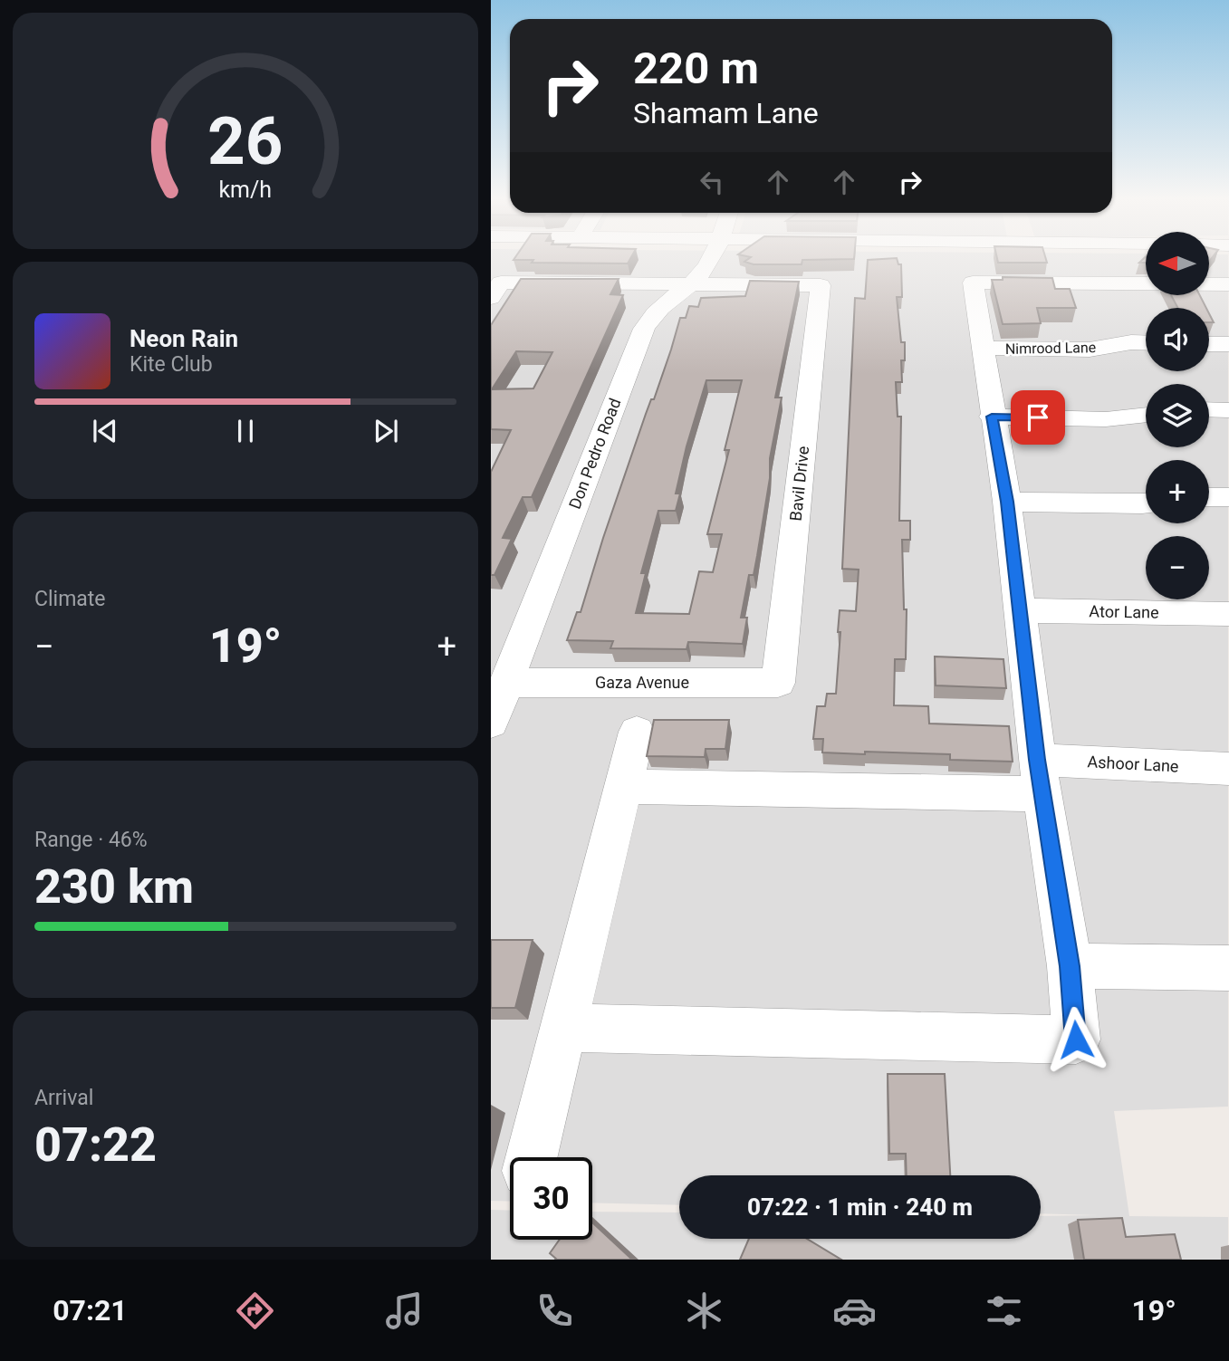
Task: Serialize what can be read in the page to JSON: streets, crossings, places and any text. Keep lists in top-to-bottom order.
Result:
{
  "streets": {
    "street": [
      "Nimrood Lane",
      "Don Pedro Road",
      "Bavil Drive",
      "Ator Lane",
      "Gaza Avenue",
      "Ashoor Lane"
    ]
  },
  "crossings": [
    ["Don Pedro Road", "Bavil Drive"],
    ["Don Pedro Road", "Gaza Avenue"],
    ["Bavil Drive", "Gaza Avenue"]
  ],
  "north": "left",
  "page": {
    "turn": ["220 m", "Shamam Lane"],
    "map_buttons": ["+", "−"],
    "song": ["Neon Rain", "Kite Club"],
    "tile": [
      "Climate",
      ["Range · 46%", "230 km"],
      ["Arrival", "07:22"]
    ],
    "heat": ["−", "19°", "+"],
    "limit": "30",
    "trip": "07:22 · 1 min · 240 m",
    "tabs": ["07:21", "19°"],
    "gauge": ["26", "km/h"]
  }
}
